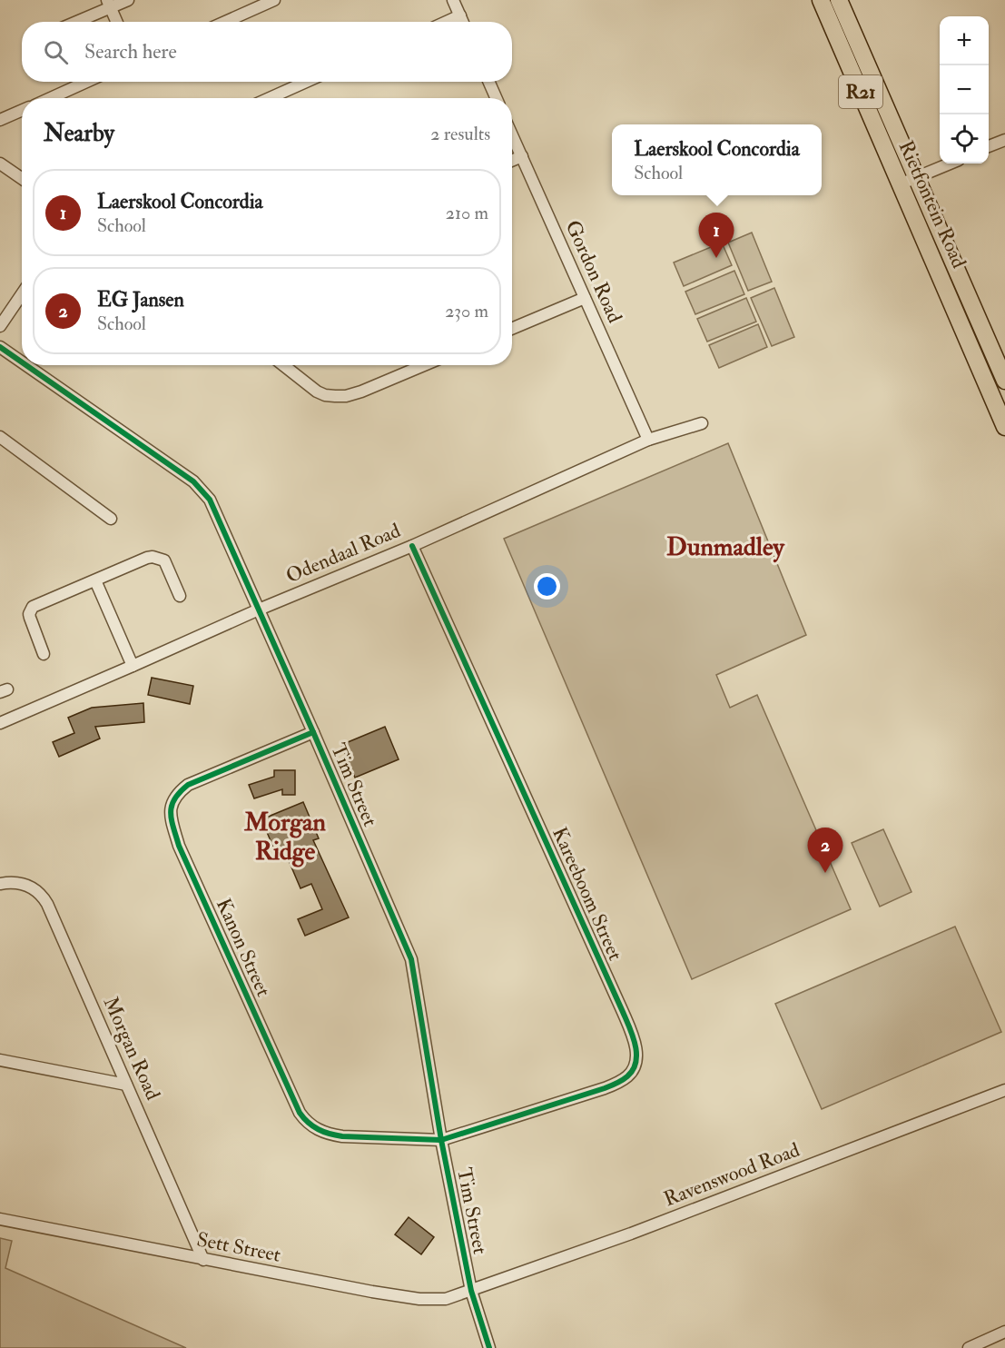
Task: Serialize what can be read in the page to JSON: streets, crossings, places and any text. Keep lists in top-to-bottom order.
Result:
{
  "streets": {
    "main road": ["R21", "Rietfontein Road"],
    "street": [
      "Gordon Road",
      "Odendaal Road",
      "Tim Street",
      "Kareeboom Street",
      "Kanon Street",
      "Morgan Road",
      "Ravenswood Road",
      "Sett Street"
    ]
  },
  "crossings": [
    ["Gordon Road", "Odendaal Road"],
    ["Odendaal Road", "Tim Street"],
    ["Odendaal Road", "Kareeboom Street"],
    ["Tim Street", "Kareeboom Street"],
    ["Tim Street", "Kanon Street"],
    ["Tim Street", "Ravenswood Road"],
    ["Tim Street", "Sett Street"],
    ["Kareeboom Street", "Kanon Street"],
    ["Morgan Road", "Sett Street"],
    ["Ravenswood Road", "Sett Street"]
  ],
  "districts": ["Dunmadley", "Morgan Ridge"],
  "page": {
    "map_buttons": ["+", "−"],
    "search": "Search here",
    "heading": ["Nearby", "2 results"],
    "popup": ["Laerskool Concordia", "School"],
    "list": [
      {
        "mark": "1",
        "name": "Laerskool Concordia",
        "note": "School",
        "value": "210 m"
      },
      {
        "mark": "2",
        "name": "EG Jansen",
        "note": "School",
        "value": "230 m"
      }
    ],
    "pins": ["1", "2"]
  }
}
